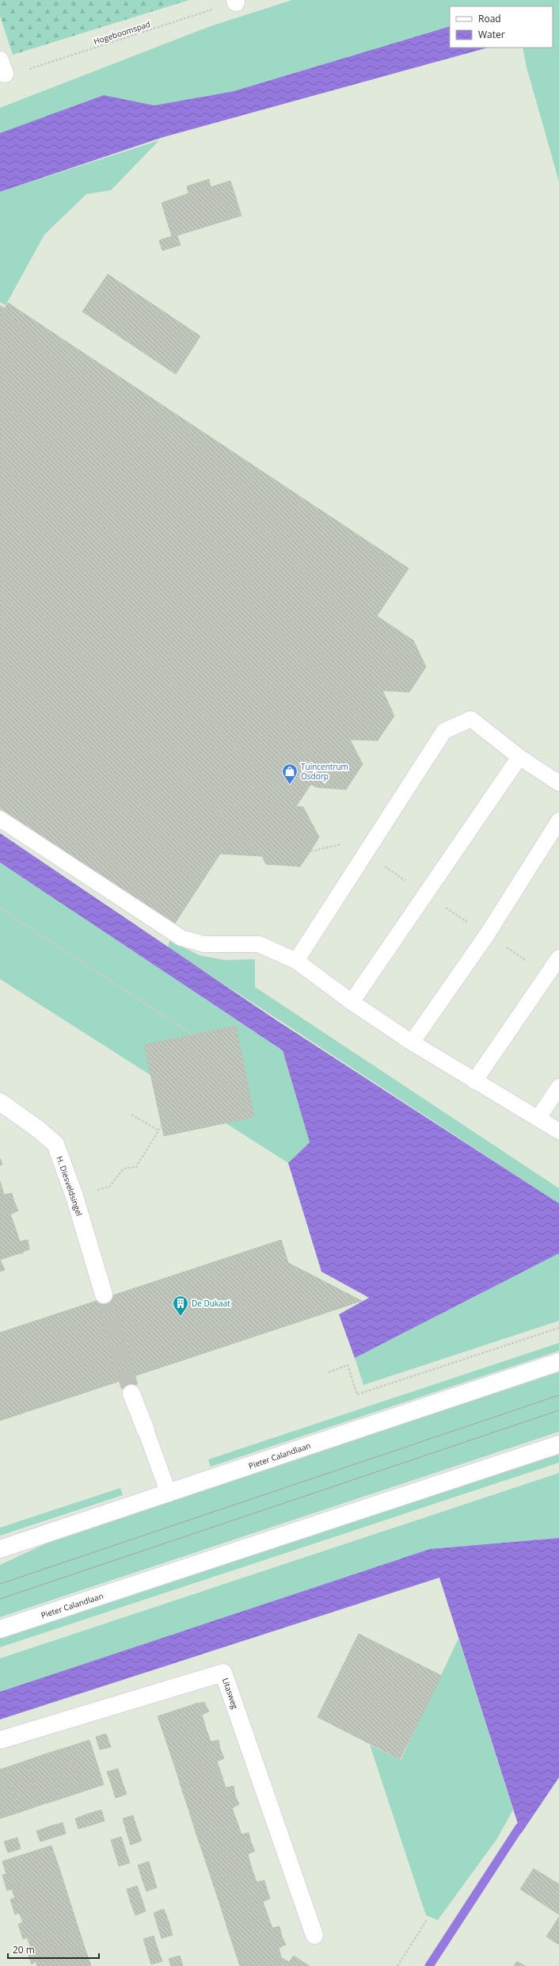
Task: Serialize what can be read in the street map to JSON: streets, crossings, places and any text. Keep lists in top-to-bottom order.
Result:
{
  "streets": {
    "main road": ["H. Diesveldsingel", "Pieter Calandlaan", "Litasweg"],
    "path": ["Hogeboomspad"]
  },
  "places": {
    "shop": ["Tuincentrum Osdorp"],
    "building": ["De Dukaat"]
  },
  "legend": ["Road", "Water"],
  "scale_bar": "20 m"
}
